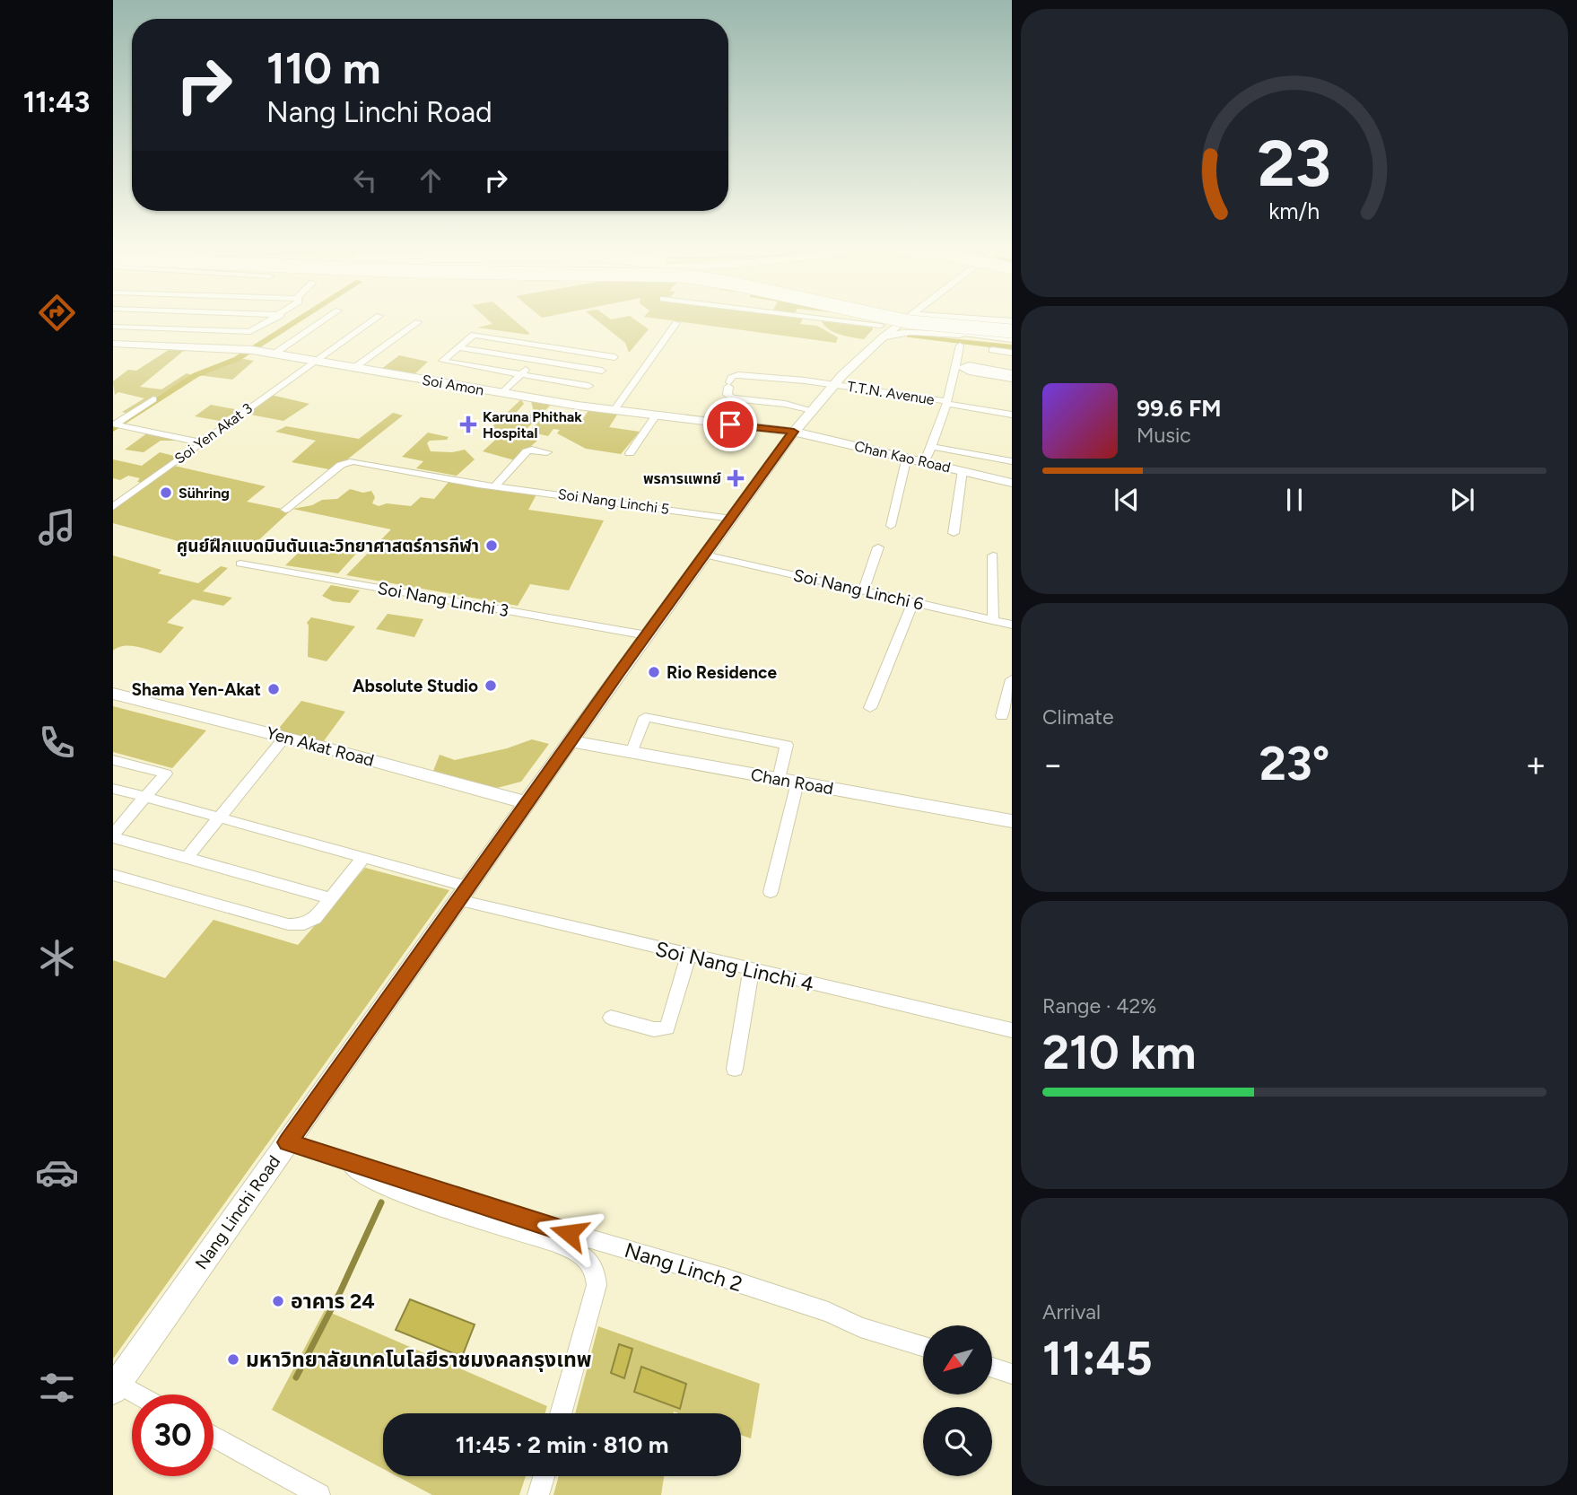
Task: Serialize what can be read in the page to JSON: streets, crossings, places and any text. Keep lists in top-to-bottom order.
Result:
{
  "streets": {
    "main road": [
      "Soi Amon",
      "Chan Kao Road",
      "Yen Akat Road",
      "Chan Road",
      "Nang Linchi Road"
    ],
    "street": [
      "T.T.N. Avenue",
      "Soi Yen Akat 3",
      "Soi Nang Linchi 5",
      "Soi Nang Linchi 6",
      "Soi Nang Linchi 3",
      "Soi Nang Linchi 4",
      "Nang Linch 2"
    ]
  },
  "crossings": [
    ["Soi Amon", "Soi Yen Akat 3"],
    ["Soi Amon", "Chan Kao Road"],
    ["Soi Amon", "Nang Linchi Road"],
    ["T.T.N. Avenue", "Nang Linchi Road"],
    ["Chan Kao Road", "Nang Linchi Road"],
    ["Soi Nang Linchi 5", "Nang Linchi Road"],
    ["Soi Nang Linchi 6", "Nang Linchi Road"],
    ["Soi Nang Linchi 3", "Nang Linchi Road"],
    ["Yen Akat Road", "Nang Linchi Road"],
    ["Chan Road", "Nang Linchi Road"],
    ["Soi Nang Linchi 4", "Nang Linchi Road"],
    ["Nang Linchi Road", "Nang Linch 2"]
  ],
  "places": {
    "health": ["Karuna Phithak Hospital", "พรการแพทย์"],
    "other": [
      "Sühring",
      "ศูนย์ฝึกแบดมินตันและวิทยาศาสตร์การกีฬา",
      "Rio Residence",
      "Absolute Studio",
      "Shama Yen-Akat",
      "อาคาร 24",
      "มหาวิทยาลัยเทคโนโลยีราชมงคลกรุงเทพ"
    ]
  },
  "north": "bottom left",
  "page": {
    "tabs": "11:43",
    "turn": ["110 m", "Nang Linchi Road"],
    "song": ["99.6 FM", "Music"],
    "tile": [
      "Climate",
      ["Range · 42%", "210 km"],
      ["Arrival", "11:45"]
    ],
    "heat": ["−", "23°", "+"],
    "limit": "30",
    "trip": "11:45 · 2 min · 810 m",
    "gauge": ["23", "km/h"]
  }
}
